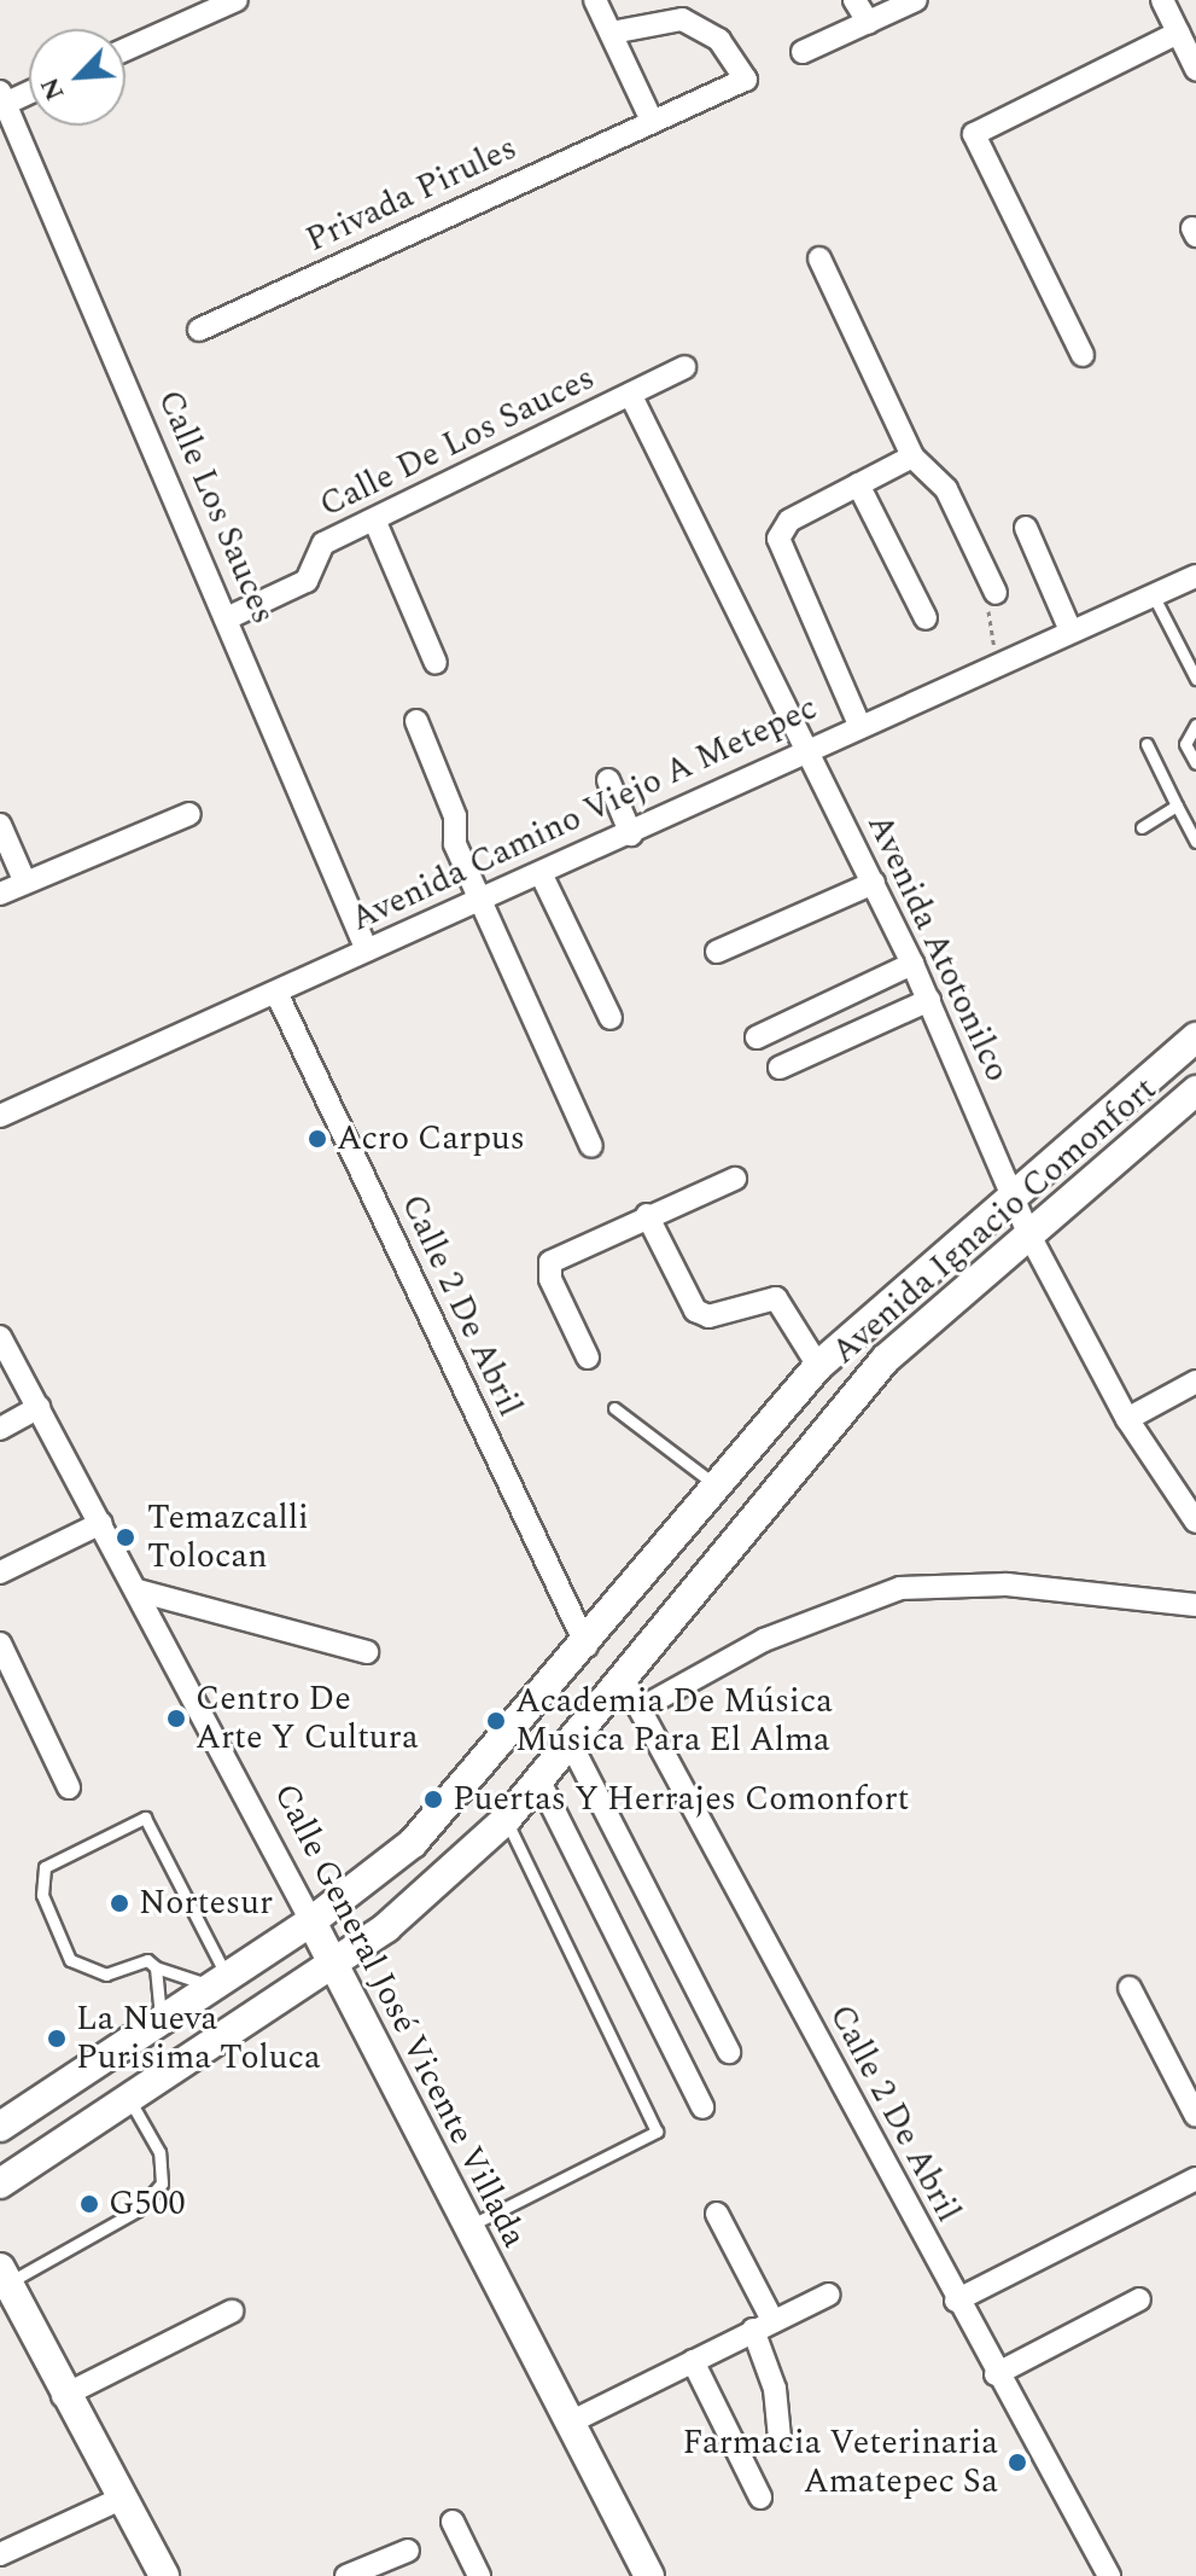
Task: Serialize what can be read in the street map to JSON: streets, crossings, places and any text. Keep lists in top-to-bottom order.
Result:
{
  "streets": {
    "main road": ["Avenida Ignacio Comonfort", "Calle General José Vicente Villada"],
    "street": [
      "Privada Pirules",
      "Calle De Los Sauces",
      "Calle Los Sauces",
      "Avenida Camino Viejo A Metepec",
      "Avenida Atotonilco",
      "Calle 2 De Abril"
    ]
  },
  "crossings": [
    ["Calle De Los Sauces", "Calle Los Sauces"],
    ["Calle De Los Sauces", "Avenida Atotonilco"],
    ["Calle Los Sauces", "Avenida Camino Viejo A Metepec"],
    ["Avenida Camino Viejo A Metepec", "Avenida Atotonilco"],
    ["Avenida Camino Viejo A Metepec", "Calle 2 De Abril"],
    ["Avenida Atotonilco", "Avenida Ignacio Comonfort"],
    ["Avenida Ignacio Comonfort", "Calle 2 De Abril"],
    ["Avenida Ignacio Comonfort", "Calle General José Vicente Villada"]
  ],
  "places": [
    "Acro Carpus",
    "Temazcalli Tolocan",
    "Centro De Arte Y Cultura",
    "Academia De Música Musica Para El Alma",
    "Puertas Y Herrajes Comonfort",
    "Nortesur",
    "La Nueva Purisima Toluca",
    "G500",
    "Farmacia Veterinaria Amatepec Sa"
  ],
  "north": "bottom left"
}
